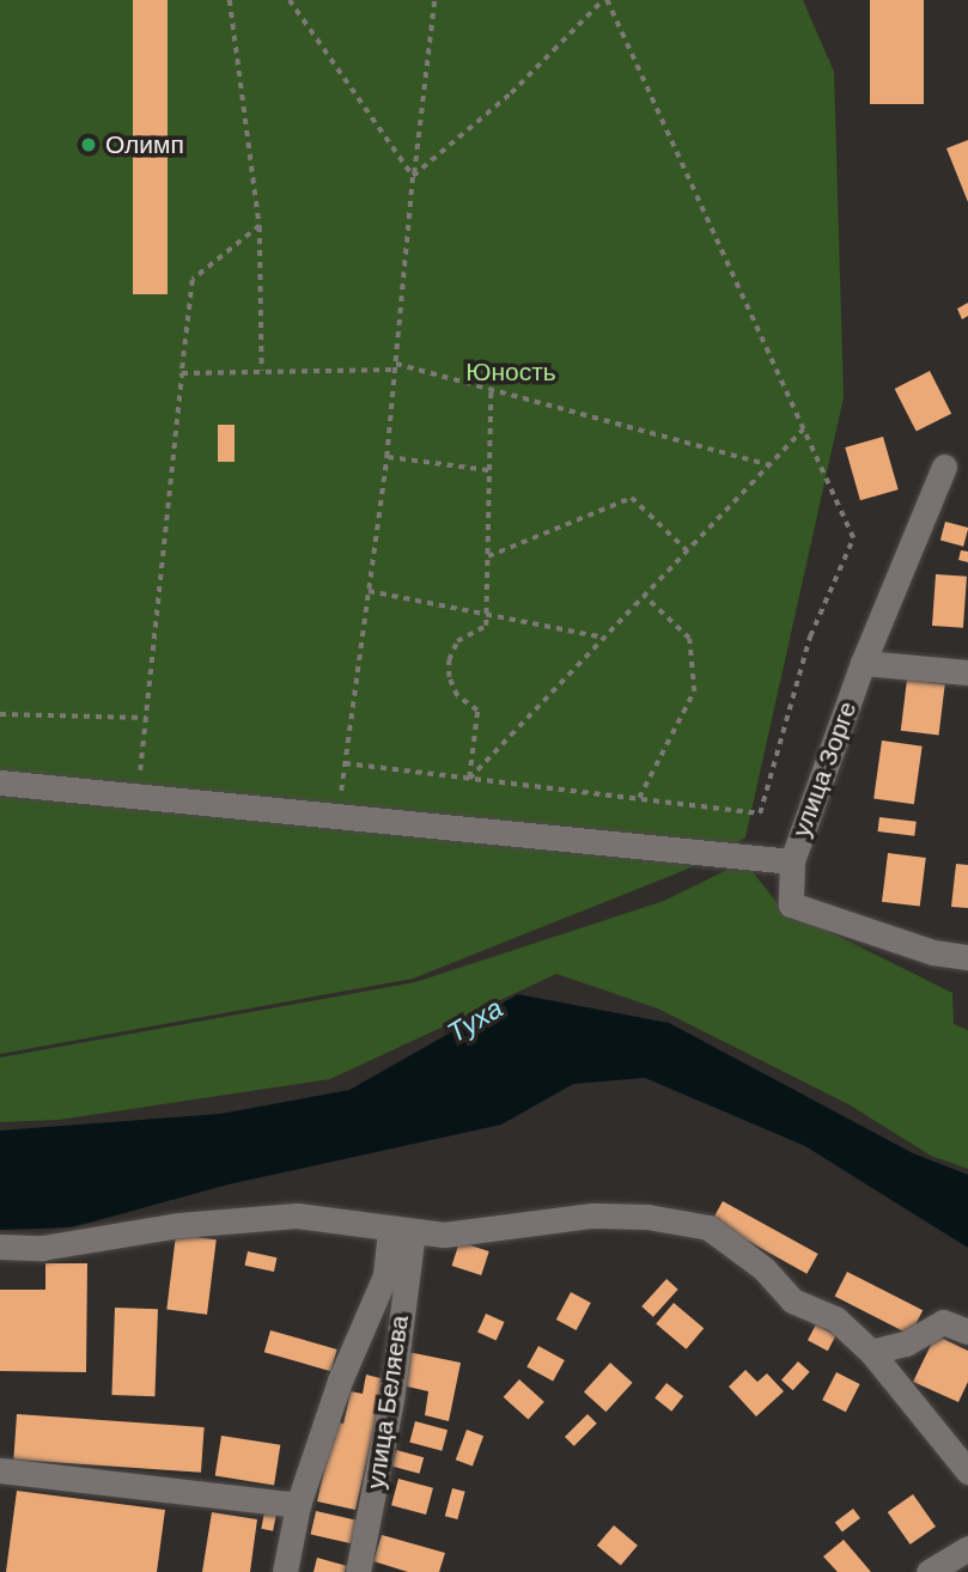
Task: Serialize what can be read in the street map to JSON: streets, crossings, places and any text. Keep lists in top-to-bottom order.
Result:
{
  "streets": {
    "street": ["улица Зорге", "улица Беляева"]
  },
  "water": ["Туха"],
  "parks": ["Юность"],
  "places": ["Олимп"]
}
